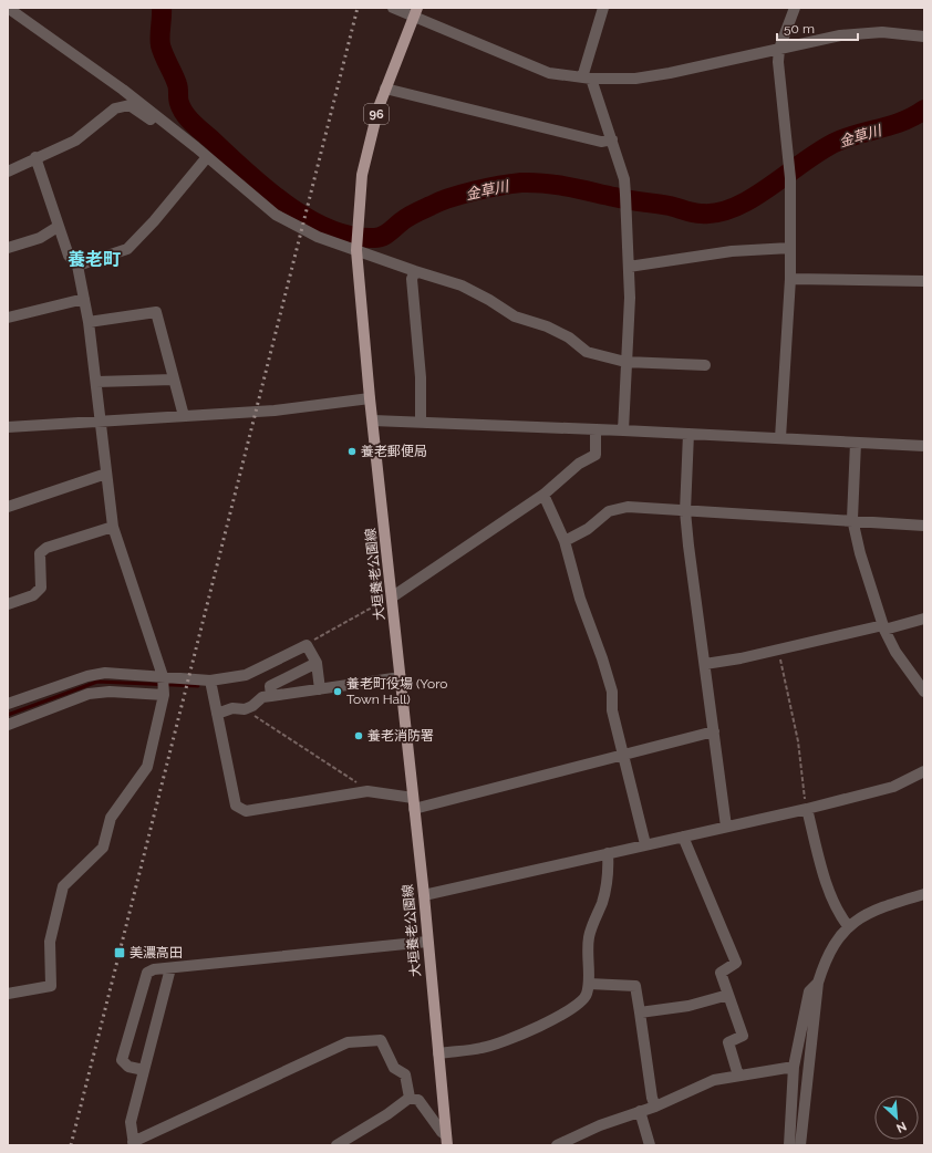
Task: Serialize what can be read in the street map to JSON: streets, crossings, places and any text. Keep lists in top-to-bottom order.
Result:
{
  "streets": {
    "main road": ["96", "大垣養老公園線"]
  },
  "districts": ["養老町"],
  "water": ["金草川"],
  "places": {
    "other": ["養老郵便局", "養老町役場 (Yoro Town Hall)", "養老消防署"],
    "transit": ["美濃高田"]
  },
  "scale_bar": "50 m",
  "north": "bottom right"
}
